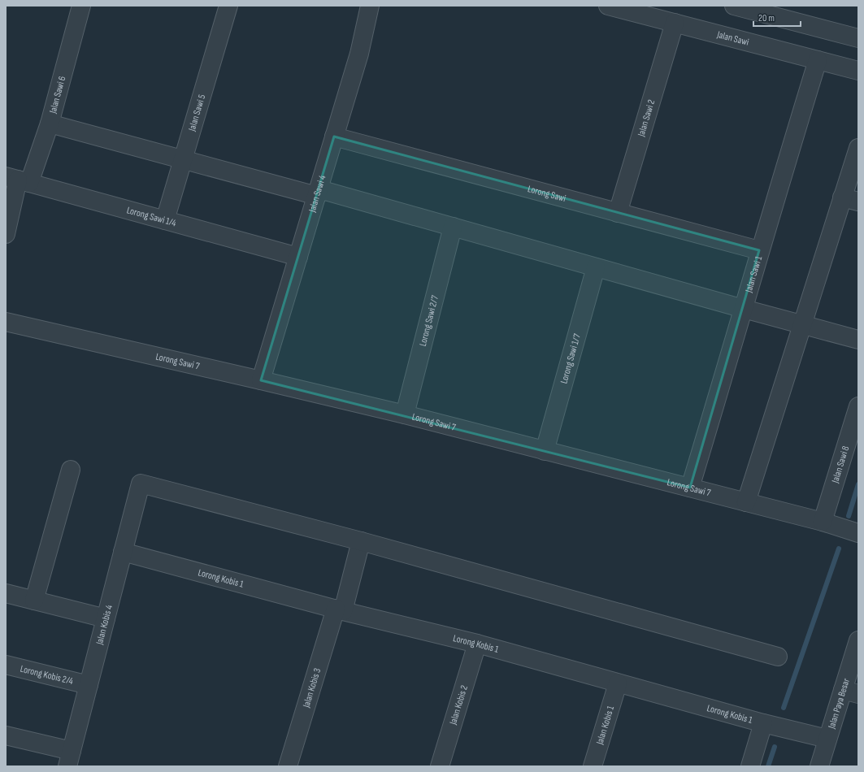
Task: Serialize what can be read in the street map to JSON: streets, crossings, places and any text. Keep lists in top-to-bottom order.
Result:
{
  "streets": {
    "street": [
      "Jalan Sawi",
      "Jalan Sawi 6",
      "Jalan Sawi 5",
      "Jalan Sawi 2",
      "Jalan Sawi 4",
      "Lorong Sawi",
      "Lorong Sawi 1/4",
      "Jalan Sawi 1",
      "Lorong Sawi 2/7",
      "Lorong Sawi 1/7",
      "Lorong Sawi 7",
      "Jalan Sawi 8",
      "Lorong Kobis 1",
      "Jalan Kobis 4",
      "Lorong Kobis 2/4",
      "Jalan Kobis 3",
      "Jalan Paya Besar",
      "Jalan Kobis 2",
      "Jalan Kobis 1"
    ]
  },
  "crossings": [
    ["Jalan Sawi", "Jalan Sawi 2"],
    ["Jalan Sawi", "Jalan Sawi 1"],
    ["Jalan Sawi 6", "Lorong Sawi 1/4"],
    ["Jalan Sawi 5", "Lorong Sawi 1/4"],
    ["Jalan Sawi 2", "Lorong Sawi"],
    ["Jalan Sawi 4", "Lorong Sawi"],
    ["Jalan Sawi 4", "Lorong Sawi 1/4"],
    ["Jalan Sawi 4", "Lorong Sawi 7"],
    ["Lorong Sawi", "Jalan Sawi 1"],
    ["Jalan Sawi 1", "Lorong Sawi 7"],
    ["Lorong Sawi 2/7", "Lorong Sawi 7"],
    ["Lorong Sawi 1/7", "Lorong Sawi 7"],
    ["Lorong Sawi 7", "Jalan Sawi 8"],
    ["Lorong Kobis 1", "Jalan Kobis 4"],
    ["Lorong Kobis 1", "Jalan Kobis 3"],
    ["Lorong Kobis 1", "Jalan Paya Besar"],
    ["Lorong Kobis 1", "Jalan Kobis 2"],
    ["Lorong Kobis 1", "Jalan Kobis 1"],
    ["Jalan Kobis 4", "Lorong Kobis 2/4"],
    ["Jalan Kobis 4", "Jalan Kobis 3"]
  ],
  "scale_bar": "20 m"
}
